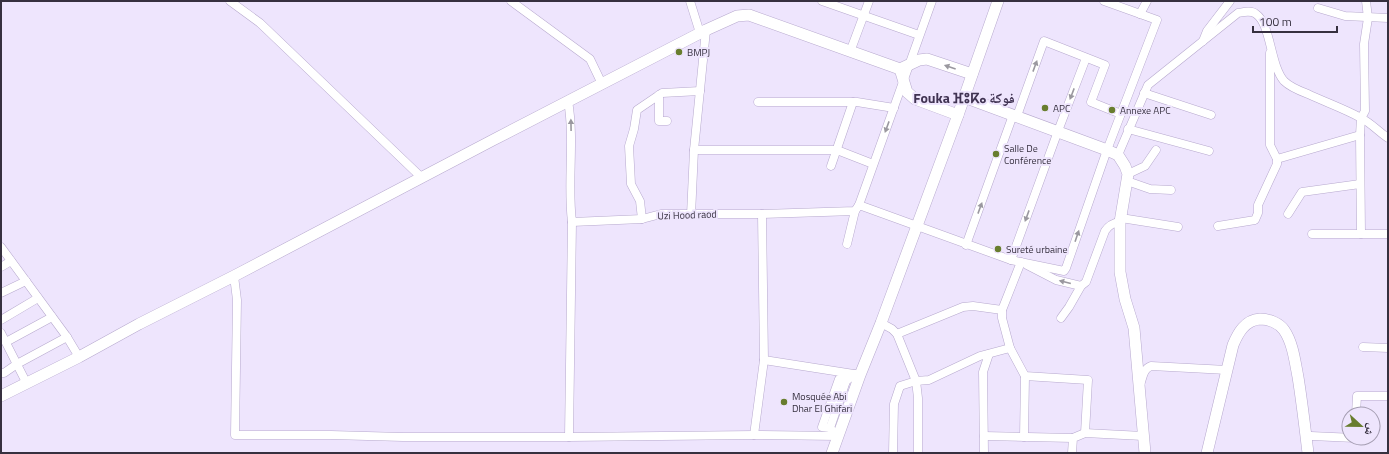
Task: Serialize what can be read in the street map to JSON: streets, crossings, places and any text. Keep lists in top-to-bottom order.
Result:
{
  "streets": {
    "street": ["Uzi Hood raod"]
  },
  "districts": ["Fouka ⴼⵓⴽⴰ فوكة"],
  "places": [
    "BMPJ",
    "APC",
    "Annexe APC",
    "Salle De Conférence",
    "Sureté urbaine",
    "Mosquée Abi Dhar El Ghifari"
  ],
  "scale_bar": "100 m",
  "north": "right"
}
